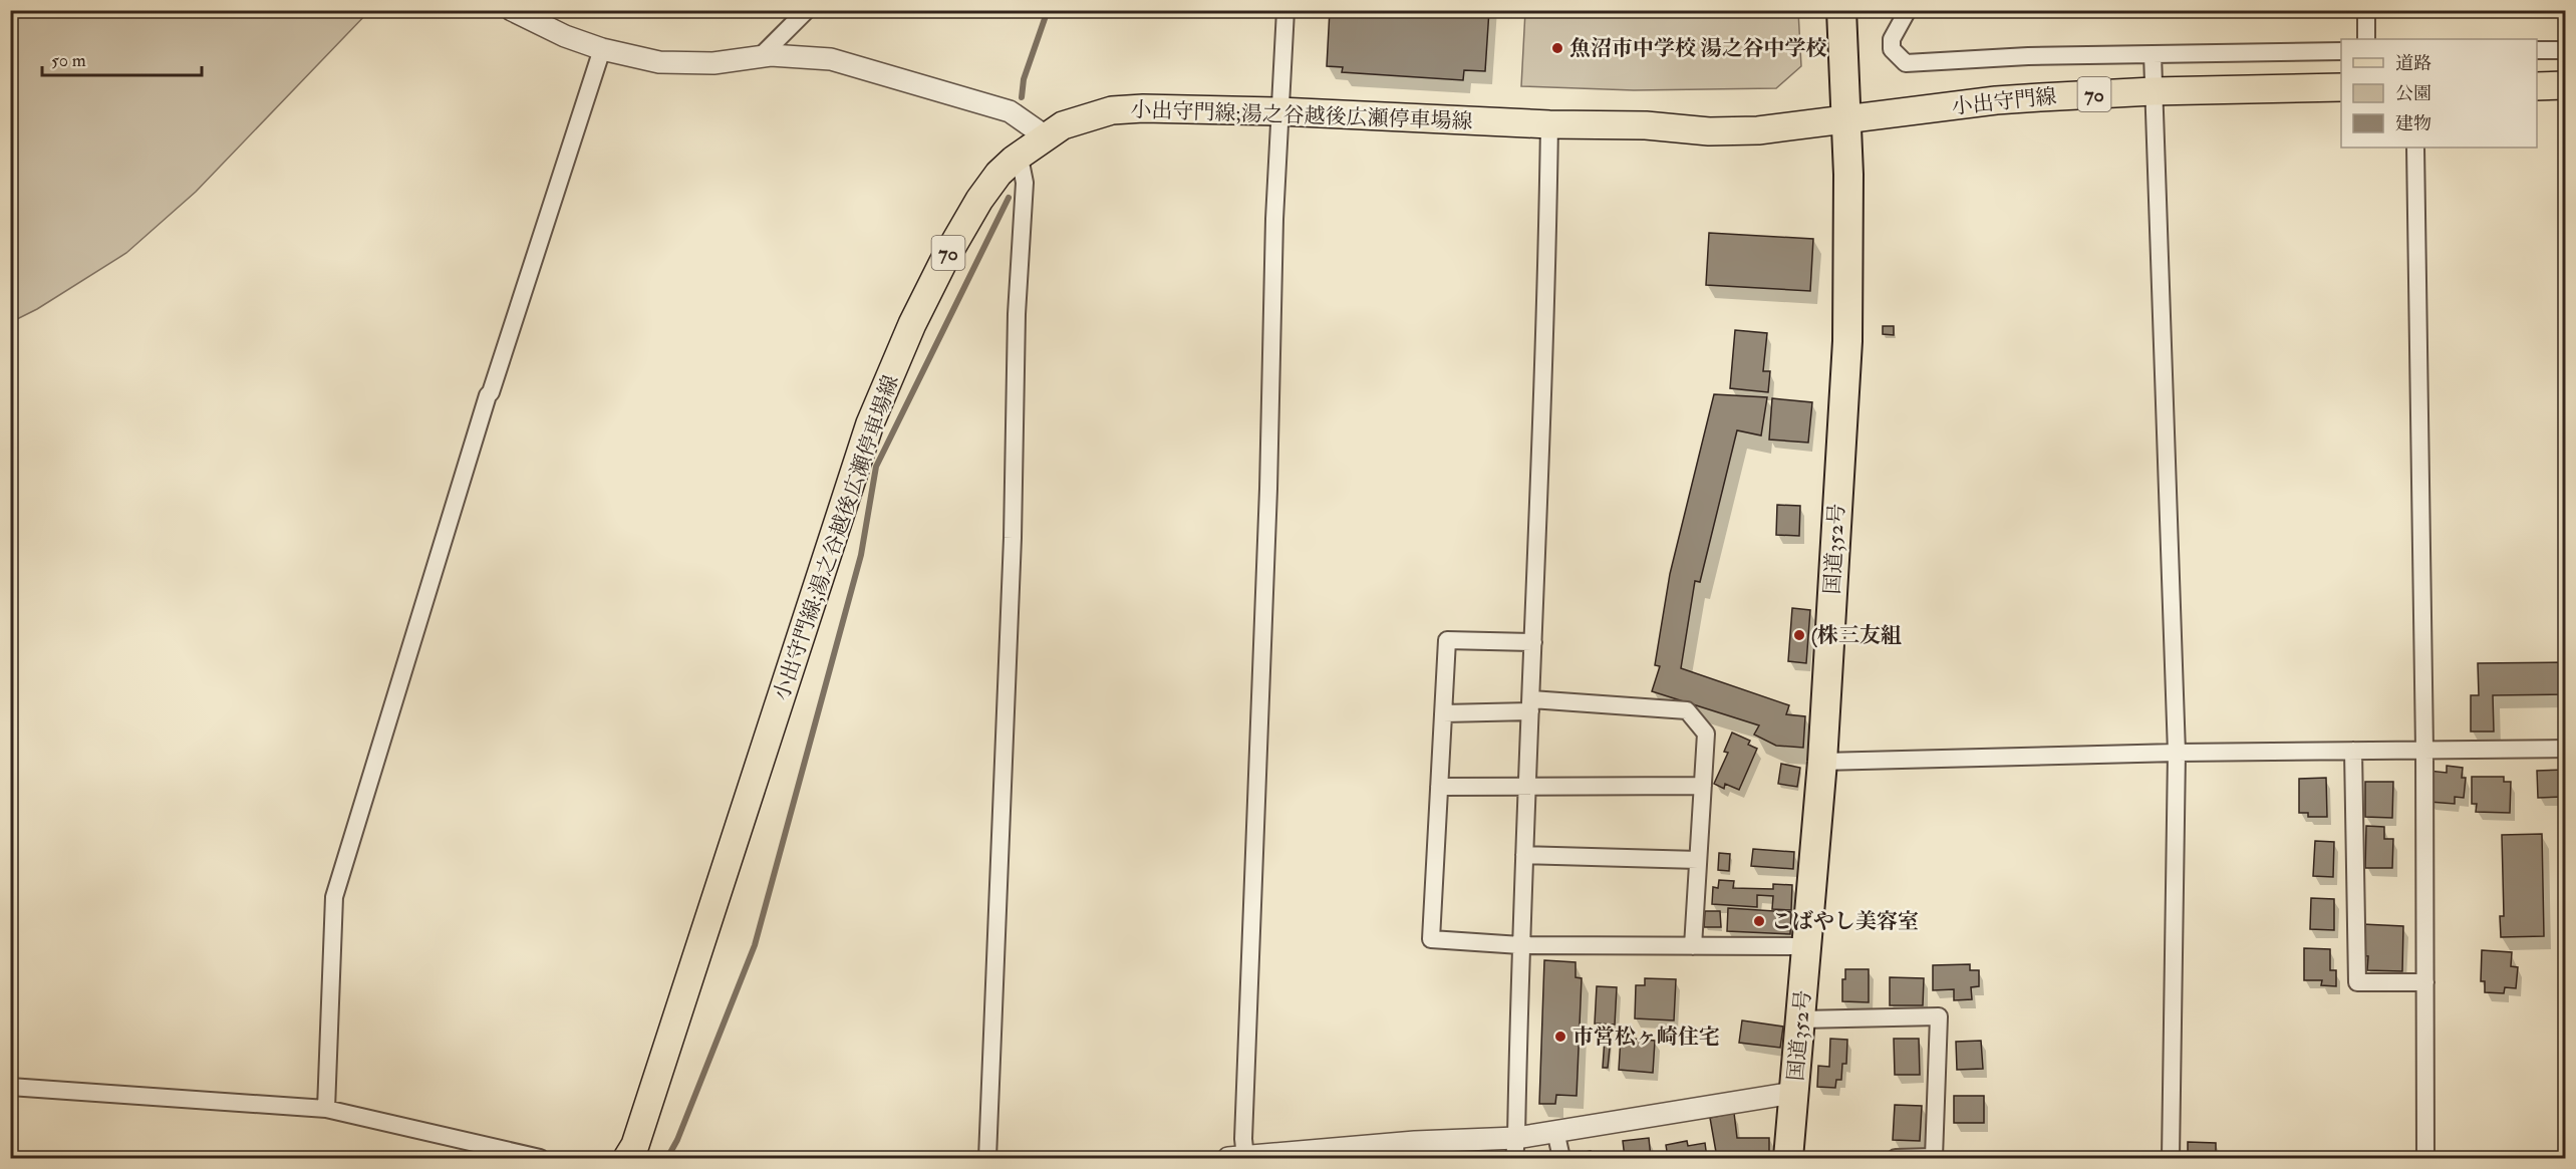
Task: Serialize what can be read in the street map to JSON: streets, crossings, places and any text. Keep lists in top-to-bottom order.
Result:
{
  "streets": {
    "highway": ["国道352号"],
    "main road": ["70", "小出守門線", "小出守門線;湯之谷越後広瀬停車場線"]
  },
  "crossings": [
    ["小出守門線", "小出守門線;湯之谷越後広瀬停車場線"],
    ["小出守門線", "国道352号"],
    ["小出守門線;湯之谷越後広瀬停車場線", "国道352号"]
  ],
  "places": [
    "魚沼市中学校 湯之谷中学校",
    "(株三友組",
    "こばやし美容室",
    "市営松ヶ崎住宅"
  ],
  "legend": ["道路", "公園", "建物"],
  "scale_bar": "50 m"
}
